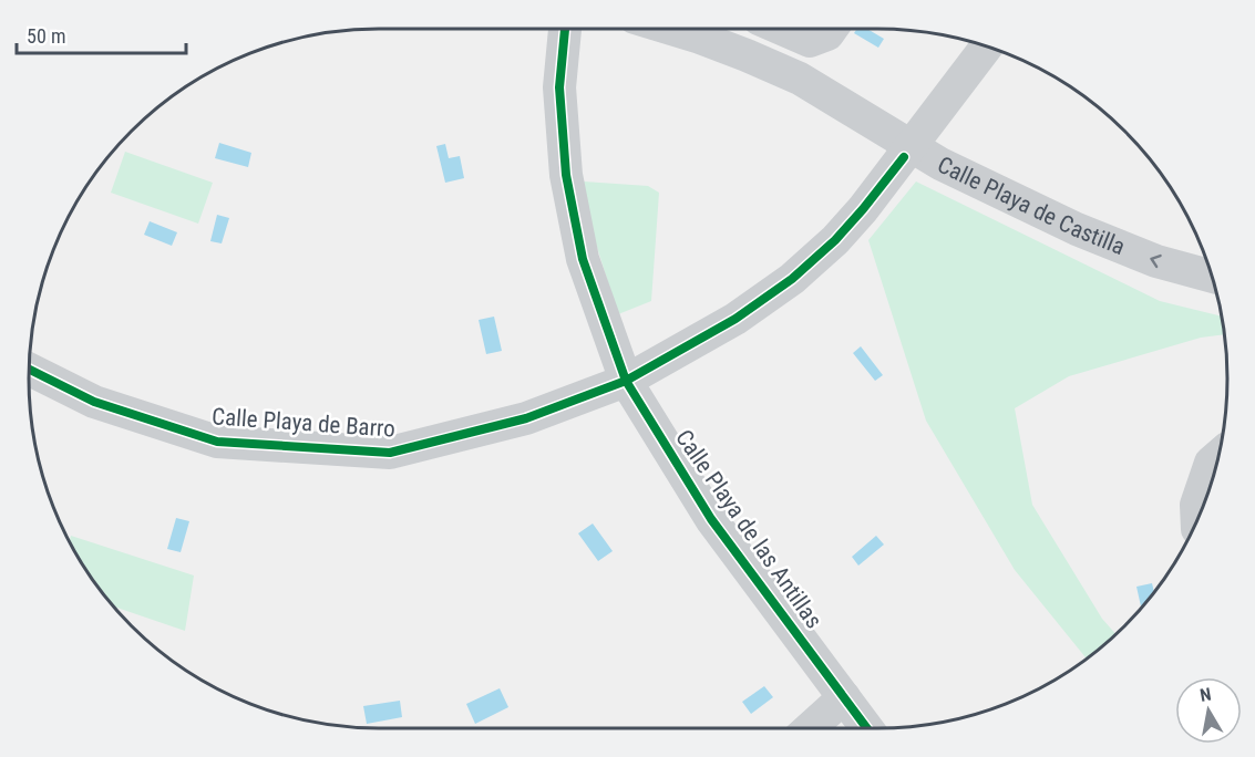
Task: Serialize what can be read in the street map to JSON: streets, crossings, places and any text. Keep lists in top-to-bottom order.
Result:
{
  "streets": {
    "street": ["Calle Playa de Castilla", "Calle Playa de Barro", "Calle Playa de las Antillas"]
  },
  "crossings": [
    ["Calle Playa de Castilla", "Calle Playa de Barro"],
    ["Calle Playa de Barro", "Calle Playa de las Antillas"]
  ],
  "one_way": ["Calle Playa de Castilla"],
  "scale_bar": "50 m",
  "north": "top"
}
